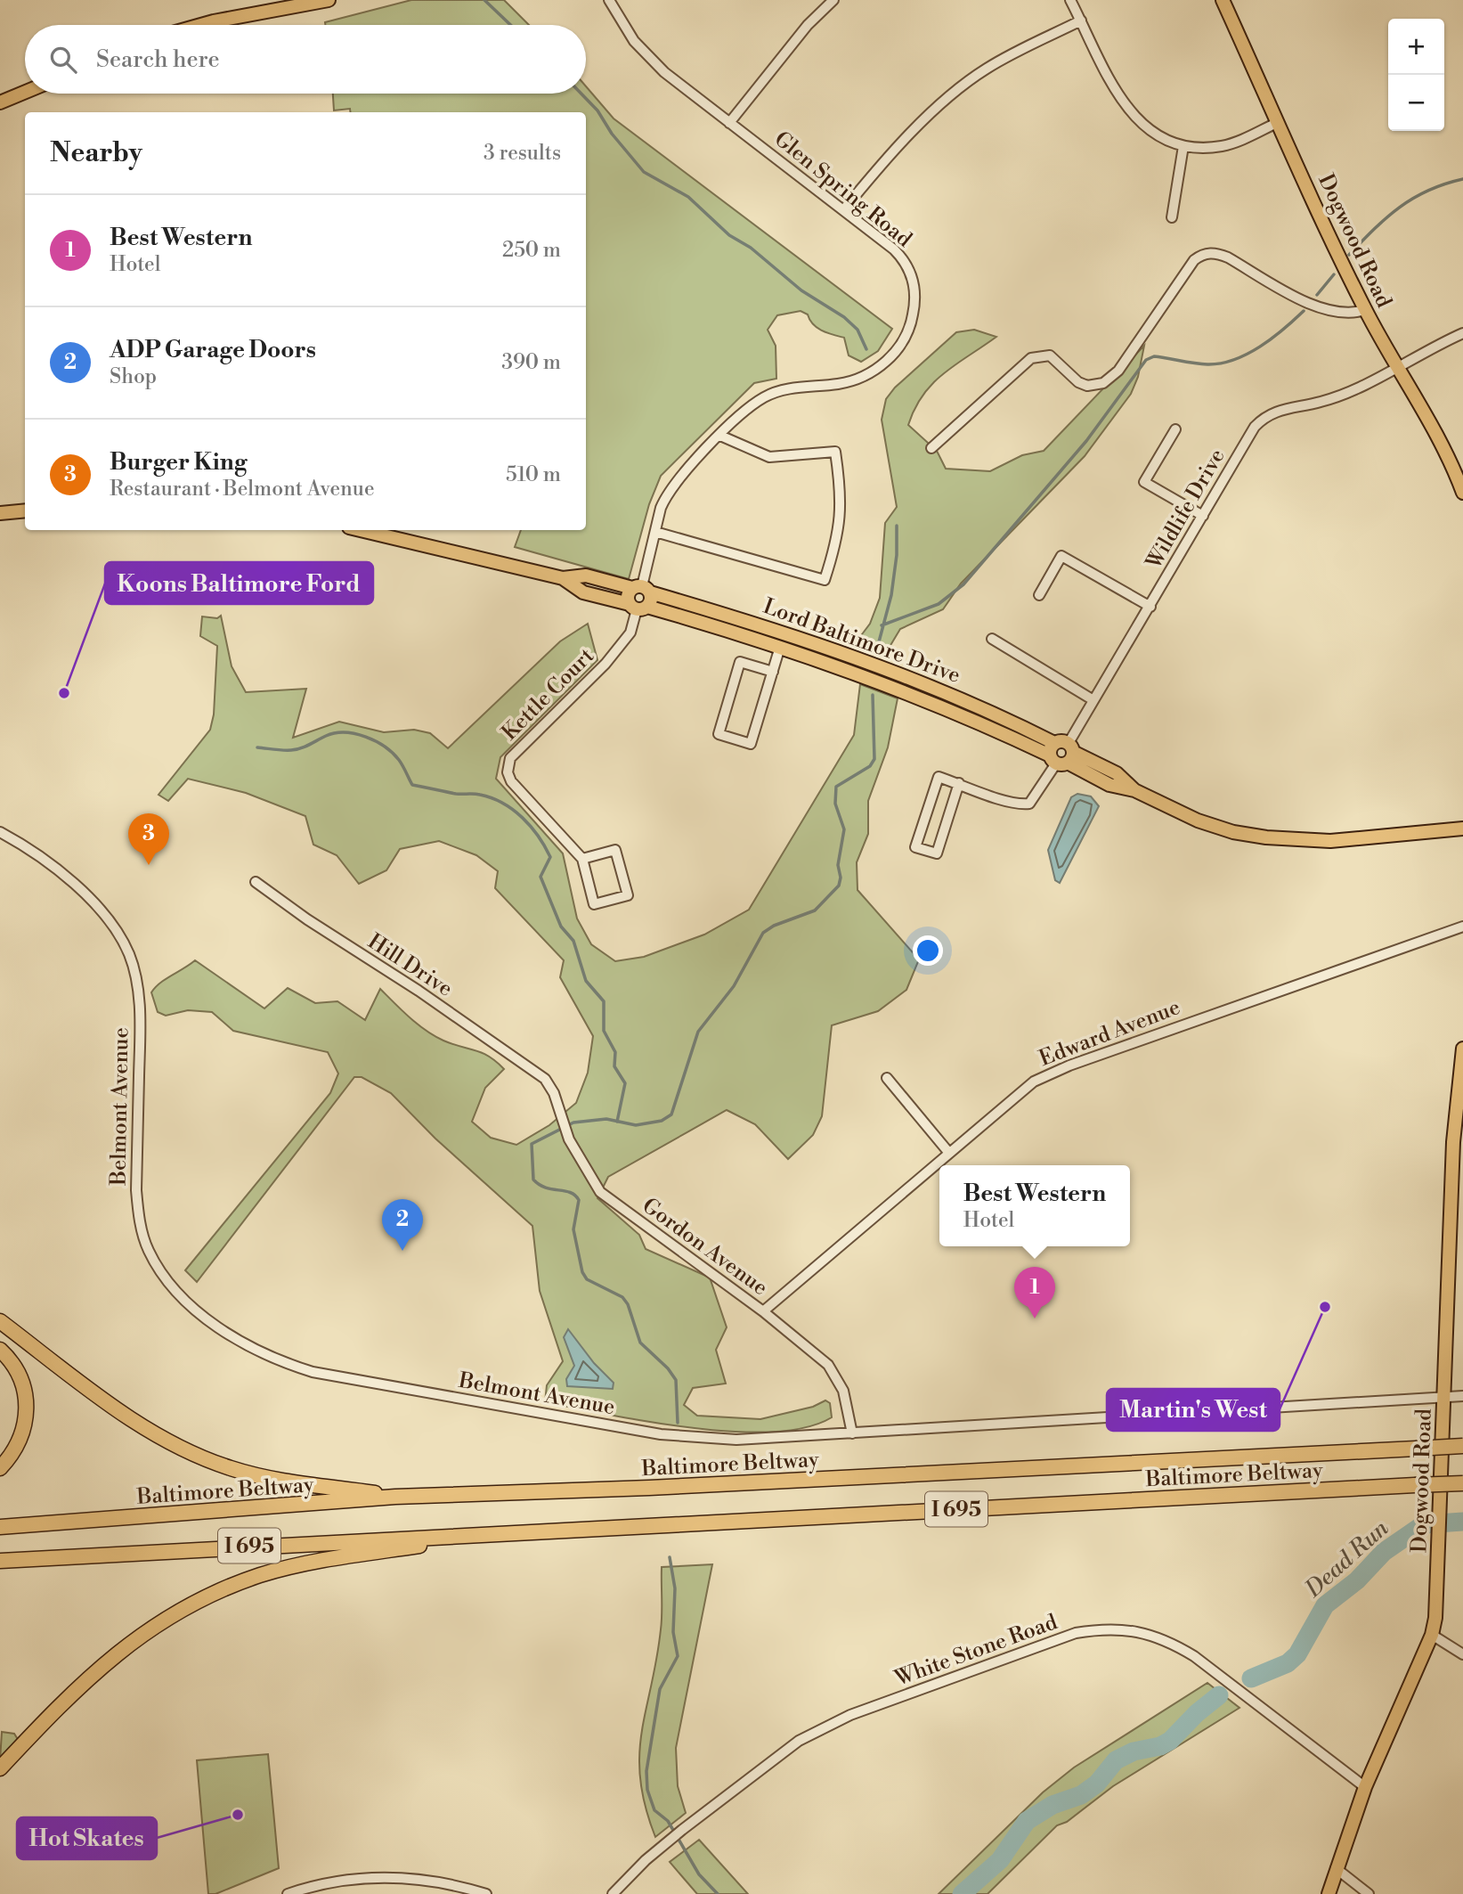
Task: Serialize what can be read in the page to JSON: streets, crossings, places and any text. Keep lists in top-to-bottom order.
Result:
{
  "streets": {
    "highway": ["Baltimore Beltway", "I 695"],
    "main road": ["Dogwood Road", "Lord Baltimore Drive"],
    "street": [
      "Glen Spring Road",
      "Wildlife Drive",
      "Kettle Court",
      "Hill Drive",
      "Edward Avenue",
      "Belmont Avenue",
      "Gordon Avenue",
      "White Stone Road"
    ]
  },
  "crossings": [
    ["Glen Spring Road", "Lord Baltimore Drive"],
    ["Dogwood Road", "Wildlife Drive"],
    ["Dogwood Road", "Belmont Avenue"],
    ["Dogwood Road", "White Stone Road"],
    ["Wildlife Drive", "Lord Baltimore Drive"],
    ["Lord Baltimore Drive", "Kettle Court"],
    ["Hill Drive", "Gordon Avenue"],
    ["Edward Avenue", "Gordon Avenue"],
    ["Belmont Avenue", "Gordon Avenue"]
  ],
  "water": ["Dead Run"],
  "places": ["Koons Baltimore Ford", "Martin's West", "Hot Skates"],
  "page": {
    "map_buttons": ["+", "−"],
    "search": "Search here",
    "heading": ["Nearby", "3 results"],
    "list": [
      {
        "mark": "1",
        "name": "Best Western",
        "note": "Hotel",
        "value": "250 m"
      },
      {
        "mark": "2",
        "name": "ADP Garage Doors",
        "note": "Shop",
        "value": "390 m"
      },
      {
        "mark": "3",
        "name": "Burger King",
        "note": "Restaurant · Belmont Avenue",
        "value": "510 m"
      }
    ],
    "pins": ["3", "2", "1"],
    "popup": ["Best Western", "Hotel"]
  }
}
